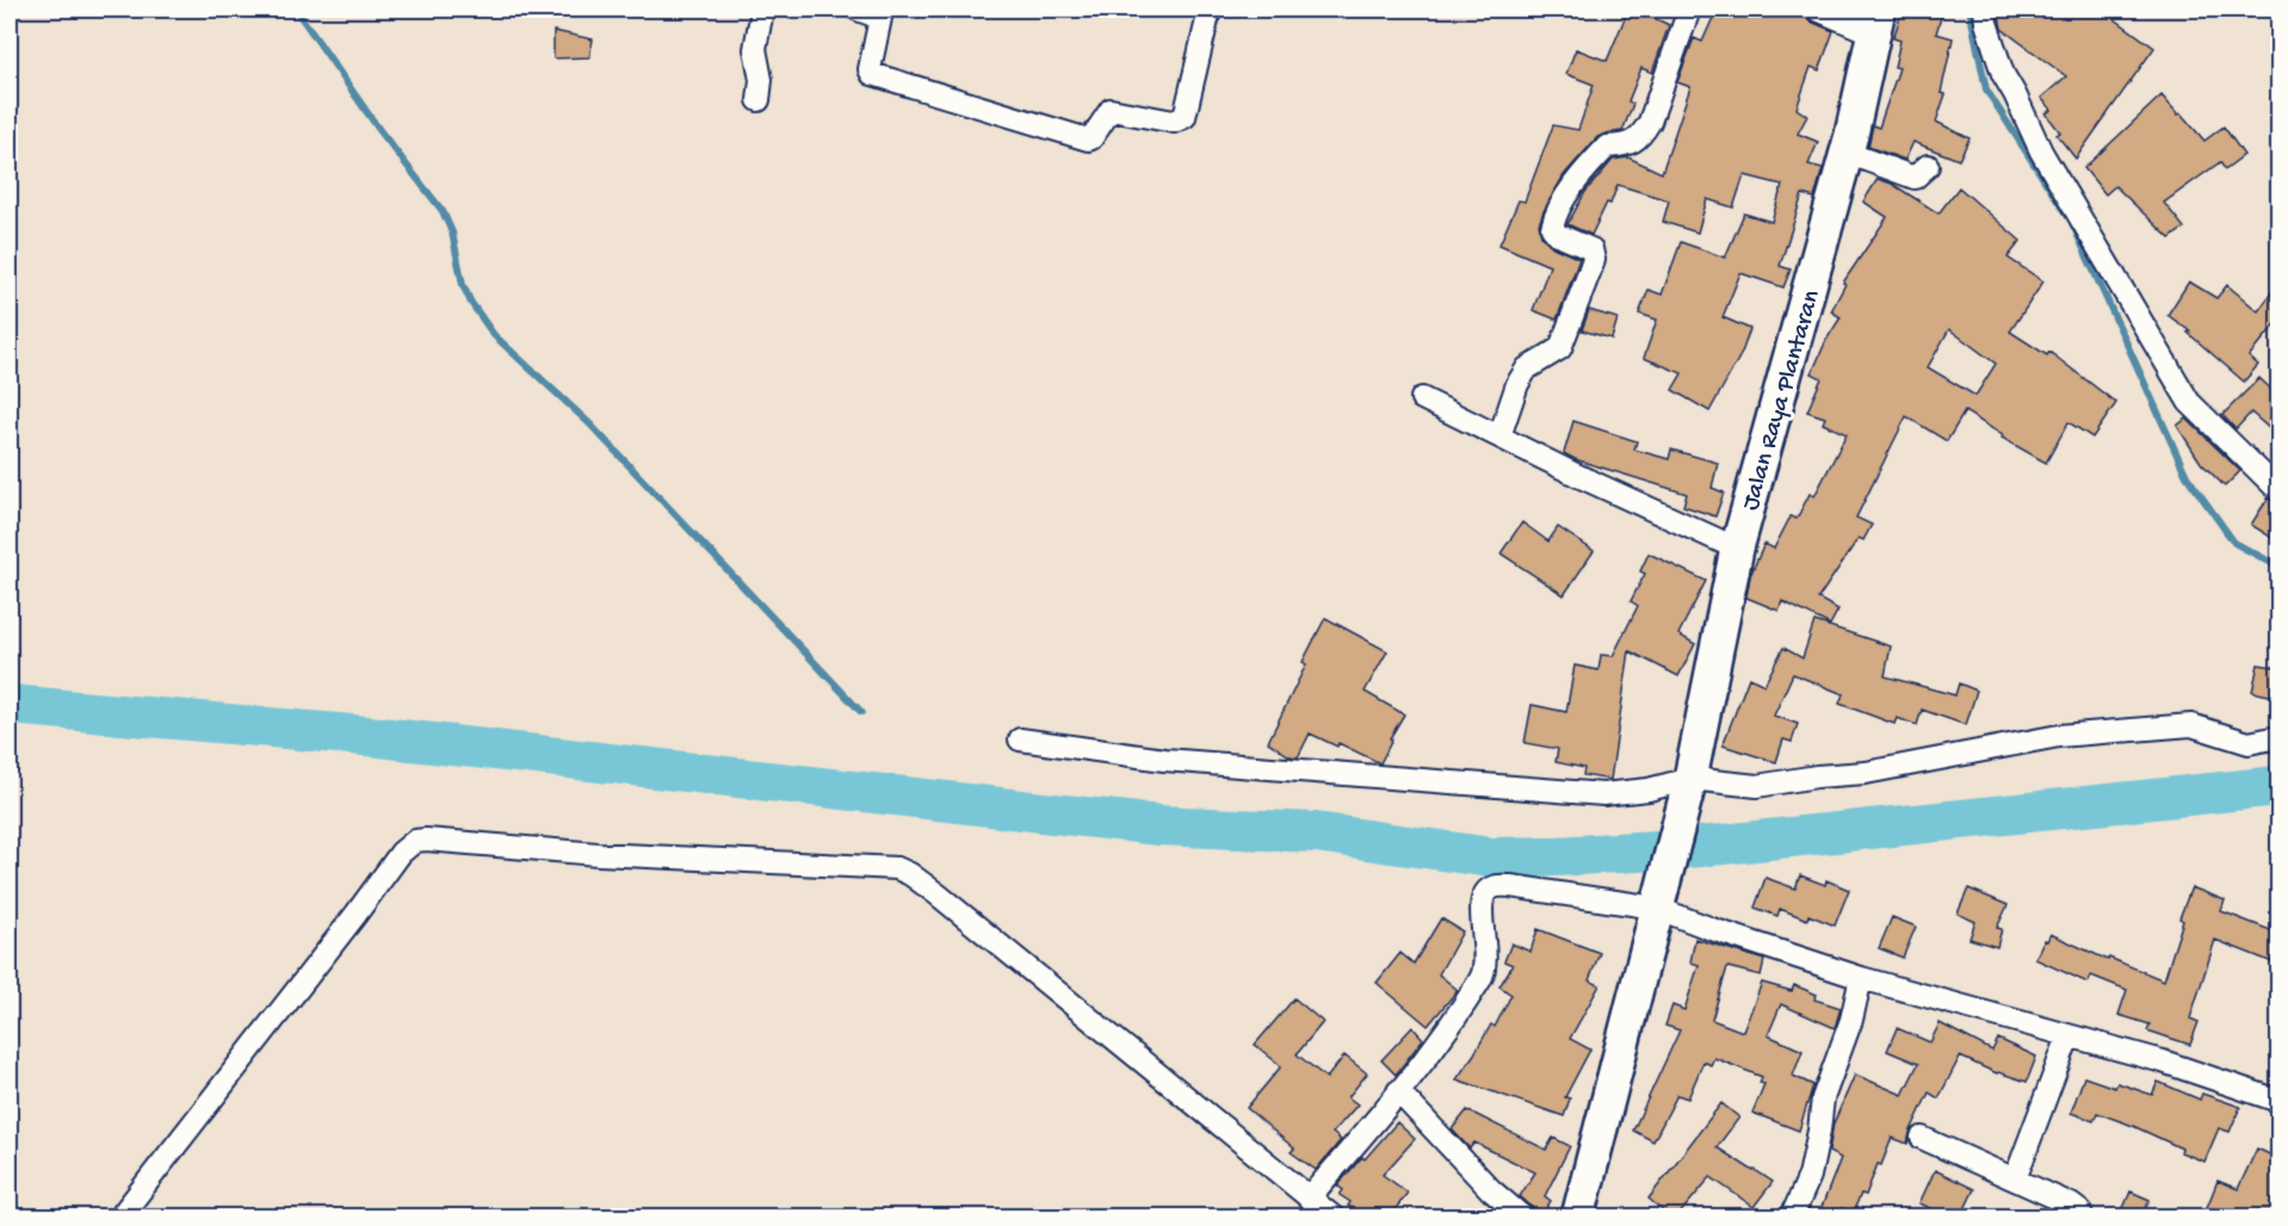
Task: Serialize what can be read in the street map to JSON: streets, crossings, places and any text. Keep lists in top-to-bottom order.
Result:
{
  "streets": {
    "main road": ["Jalan Raya Plantaran"]
  }
}
